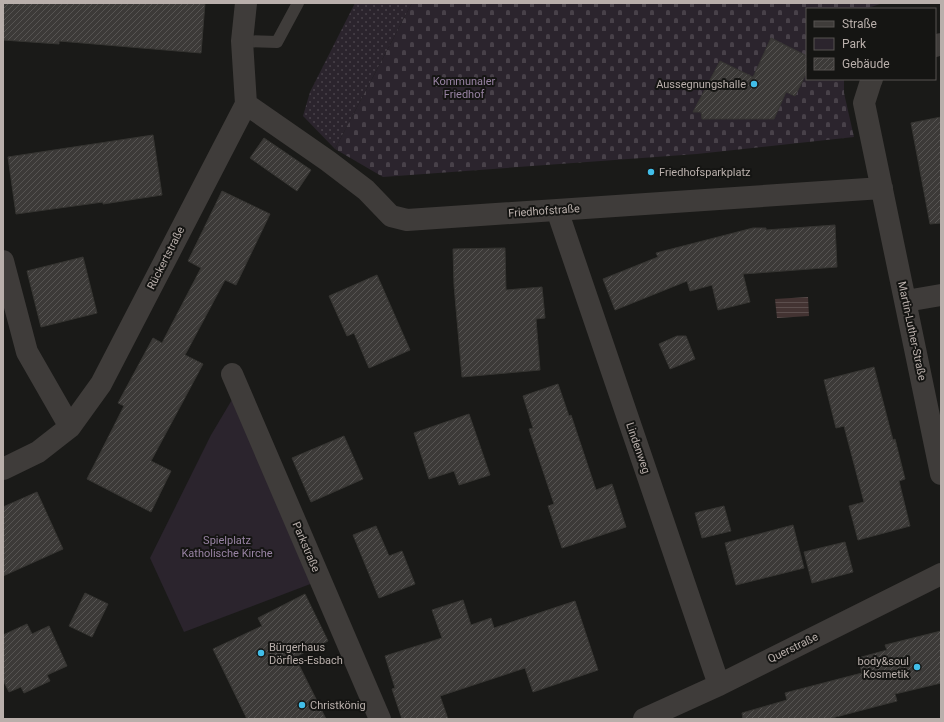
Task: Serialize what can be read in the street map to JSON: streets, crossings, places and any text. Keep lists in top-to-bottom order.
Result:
{
  "streets": {
    "street": [
      "Friedhofstraße",
      "Rückertstraße",
      "Martin-Luther-Straße",
      "Lindenweg",
      "Parkstraße",
      "Querstraße"
    ]
  },
  "crossings": [
    ["Friedhofstraße", "Rückertstraße"],
    ["Friedhofstraße", "Martin-Luther-Straße"],
    ["Friedhofstraße", "Lindenweg"],
    ["Lindenweg", "Querstraße"]
  ],
  "parks": ["Kommunaler Friedhof", "Spielplatz Katholische Kirche"],
  "places": [
    "Aussegnungshalle",
    "Friedhofsparkplatz",
    "Bürgerhaus Dörfles-Esbach",
    "body&soul Kosmetik",
    "Christkönig"
  ],
  "legend": ["Straße", "Park", "Gebäude"]
}
